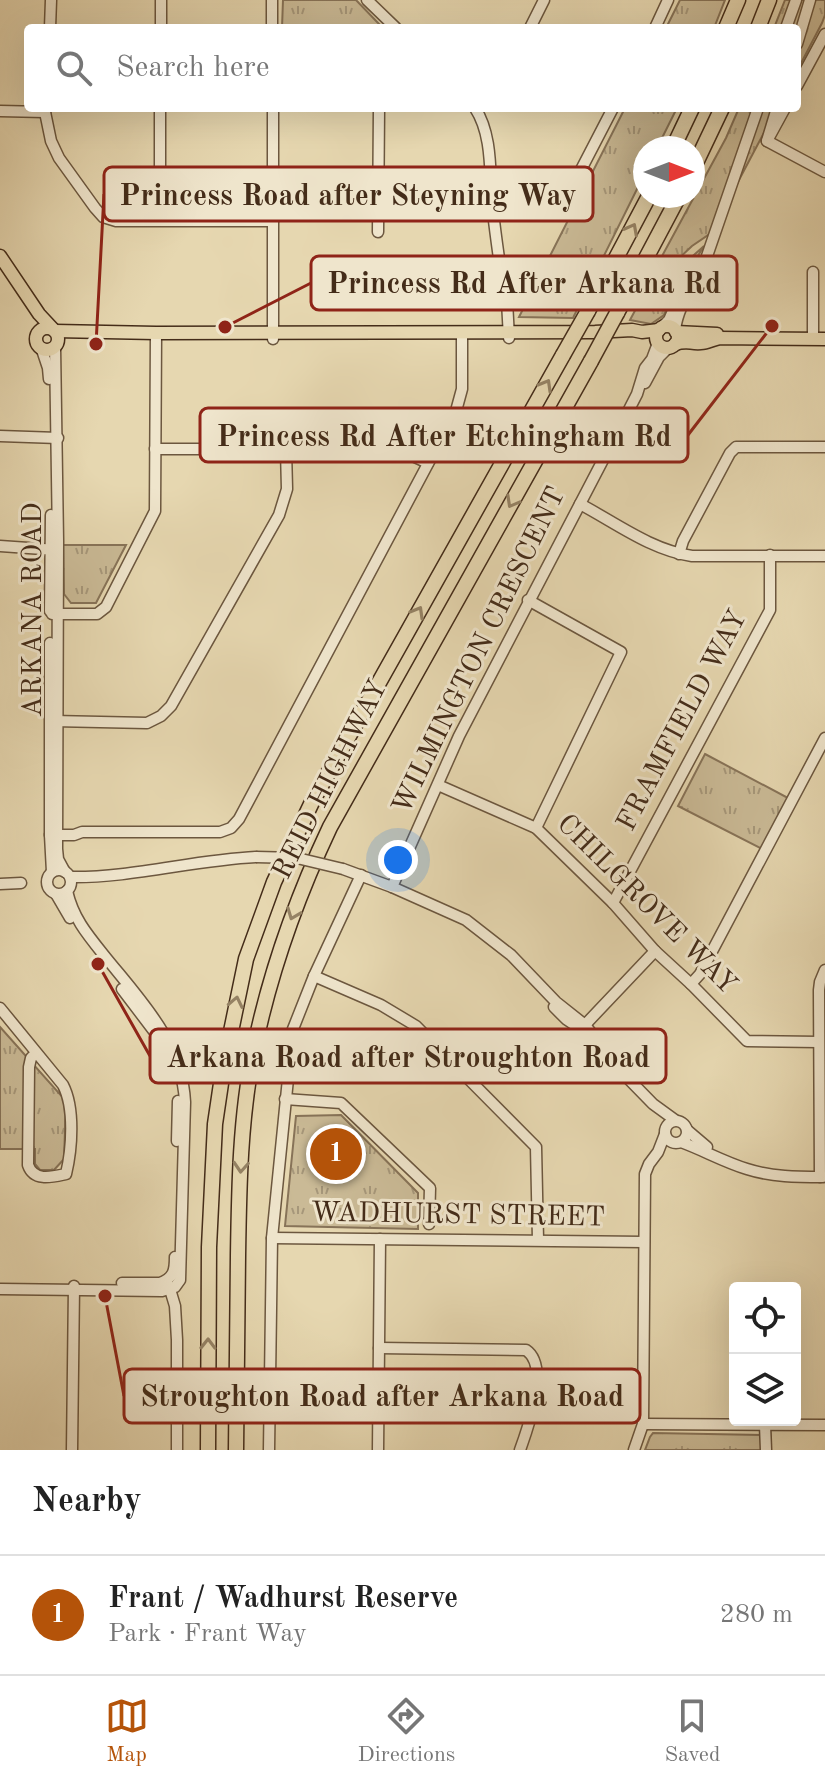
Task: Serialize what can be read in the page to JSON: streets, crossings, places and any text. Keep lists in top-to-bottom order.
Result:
{
  "streets": {
    "highway": ["REID HIGHWAY"],
    "street": [
      "ARKANA ROAD",
      "WILMINGTON CRESCENT",
      "FRAMFIELD WAY",
      "CHILGROVE WAY",
      "WADHURST STREET"
    ]
  },
  "crossings": [
    ["WILMINGTON CRESCENT", "CHILGROVE WAY"],
    ["FRAMFIELD WAY", "CHILGROVE WAY"]
  ],
  "places": [
    "Princess Rd After Etchingham Rd",
    "Princess Rd After Arkana Rd",
    "Princess Road after Steyning Way",
    "Arkana Road after Stroughton Road",
    "Stroughton Road after Arkana Road"
  ],
  "north": "right",
  "page": {
    "search": "Search here",
    "pins": "1",
    "heading": "Nearby",
    "list": [
      {
        "mark": "1",
        "name": "Frant / Wadhurst Reserve",
        "note": "Park · Frant Way",
        "value": "280 m"
      }
    ],
    "nav": ["Map", "Directions", "Saved"]
  }
}
